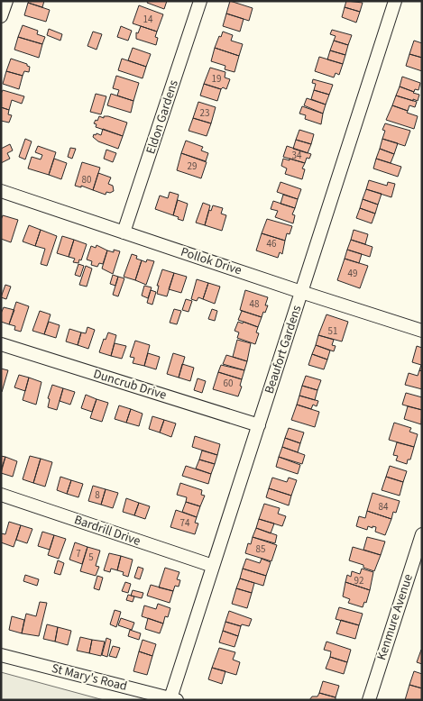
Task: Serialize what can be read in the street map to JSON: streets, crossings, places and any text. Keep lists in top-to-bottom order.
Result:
{
  "streets": {
    "street": [
      "Eldon Gardens",
      "Pollok Drive",
      "Beaufort Gardens",
      "Duncrub Drive",
      "Bardrill Drive",
      "Kenmure Avenue",
      "St Mary's Road"
    ]
  },
  "crossings": [
    ["Eldon Gardens", "Pollok Drive"],
    ["Pollok Drive", "Beaufort Gardens"],
    ["Beaufort Gardens", "Duncrub Drive"],
    ["Beaufort Gardens", "Bardrill Drive"],
    ["Beaufort Gardens", "St Mary's Road"]
  ],
  "house_numbers": [
    "14",
    "19",
    "23",
    "34",
    "29",
    "80",
    "46",
    "49",
    "48",
    "51",
    "60",
    "8",
    "84",
    "74",
    "85",
    "7",
    "5",
    "92"
  ]
}
